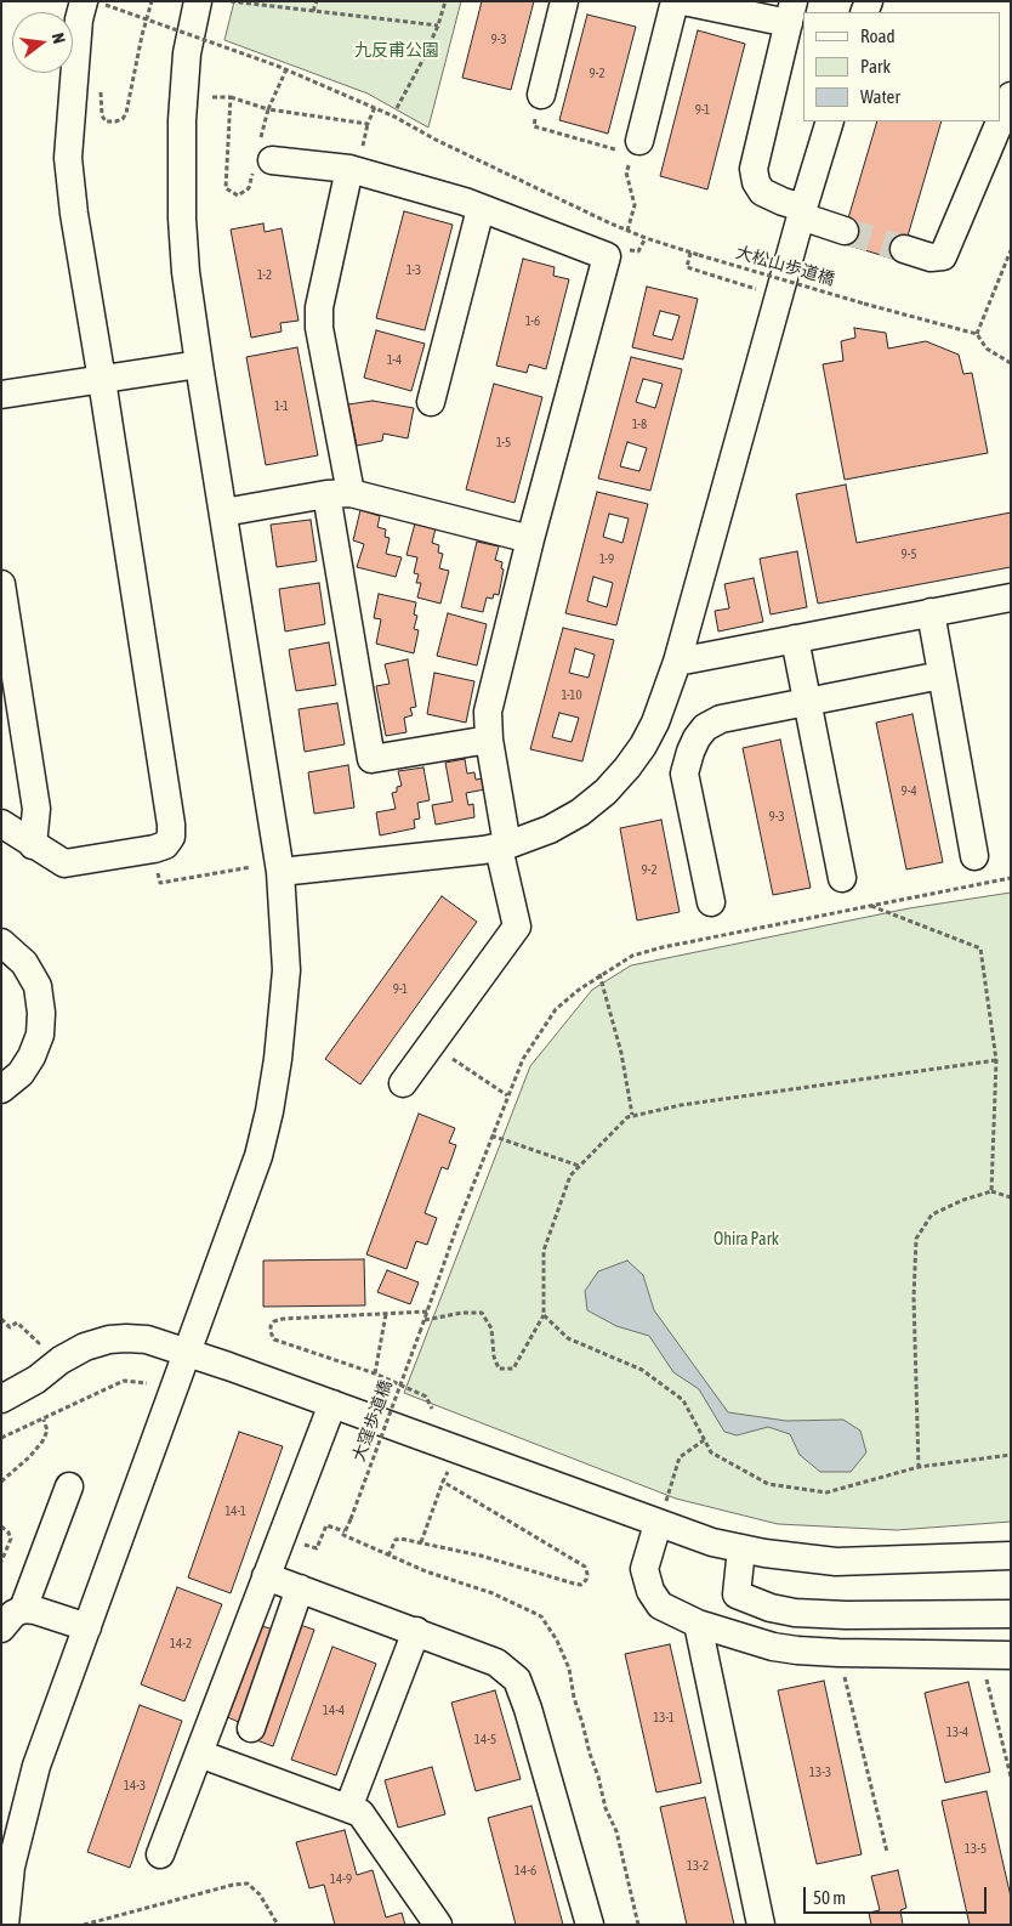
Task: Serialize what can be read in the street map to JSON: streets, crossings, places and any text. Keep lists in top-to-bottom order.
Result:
{
  "streets": {
    "path": ["大松山歩道橋", "大窪歩道橋"]
  },
  "parks": ["九反甫公園", "Ohira Park"],
  "house_numbers": [
    "9-3",
    "9-2",
    "9-1",
    "1-3",
    "1-2",
    "1-6",
    "1-4",
    "1-1",
    "1-8",
    "1-5",
    "9-5",
    "1-9",
    "1-10",
    "9-4",
    "9-3",
    "9-2",
    "9-1",
    "14-1",
    "14-2",
    "14-4",
    "13-1",
    "13-4",
    "14-5",
    "13-3",
    "14-3",
    "13-5",
    "13-2",
    "14-6",
    "14-9"
  ],
  "legend": ["Road", "Park", "Water"],
  "scale_bar": "50 m",
  "north": "right"
}
